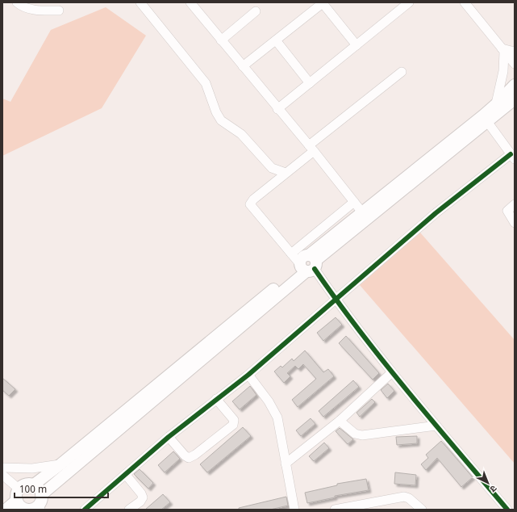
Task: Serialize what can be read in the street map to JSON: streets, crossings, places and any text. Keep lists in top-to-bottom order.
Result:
{
  "scale_bar": "100 m",
  "north": "bottom right"
}
